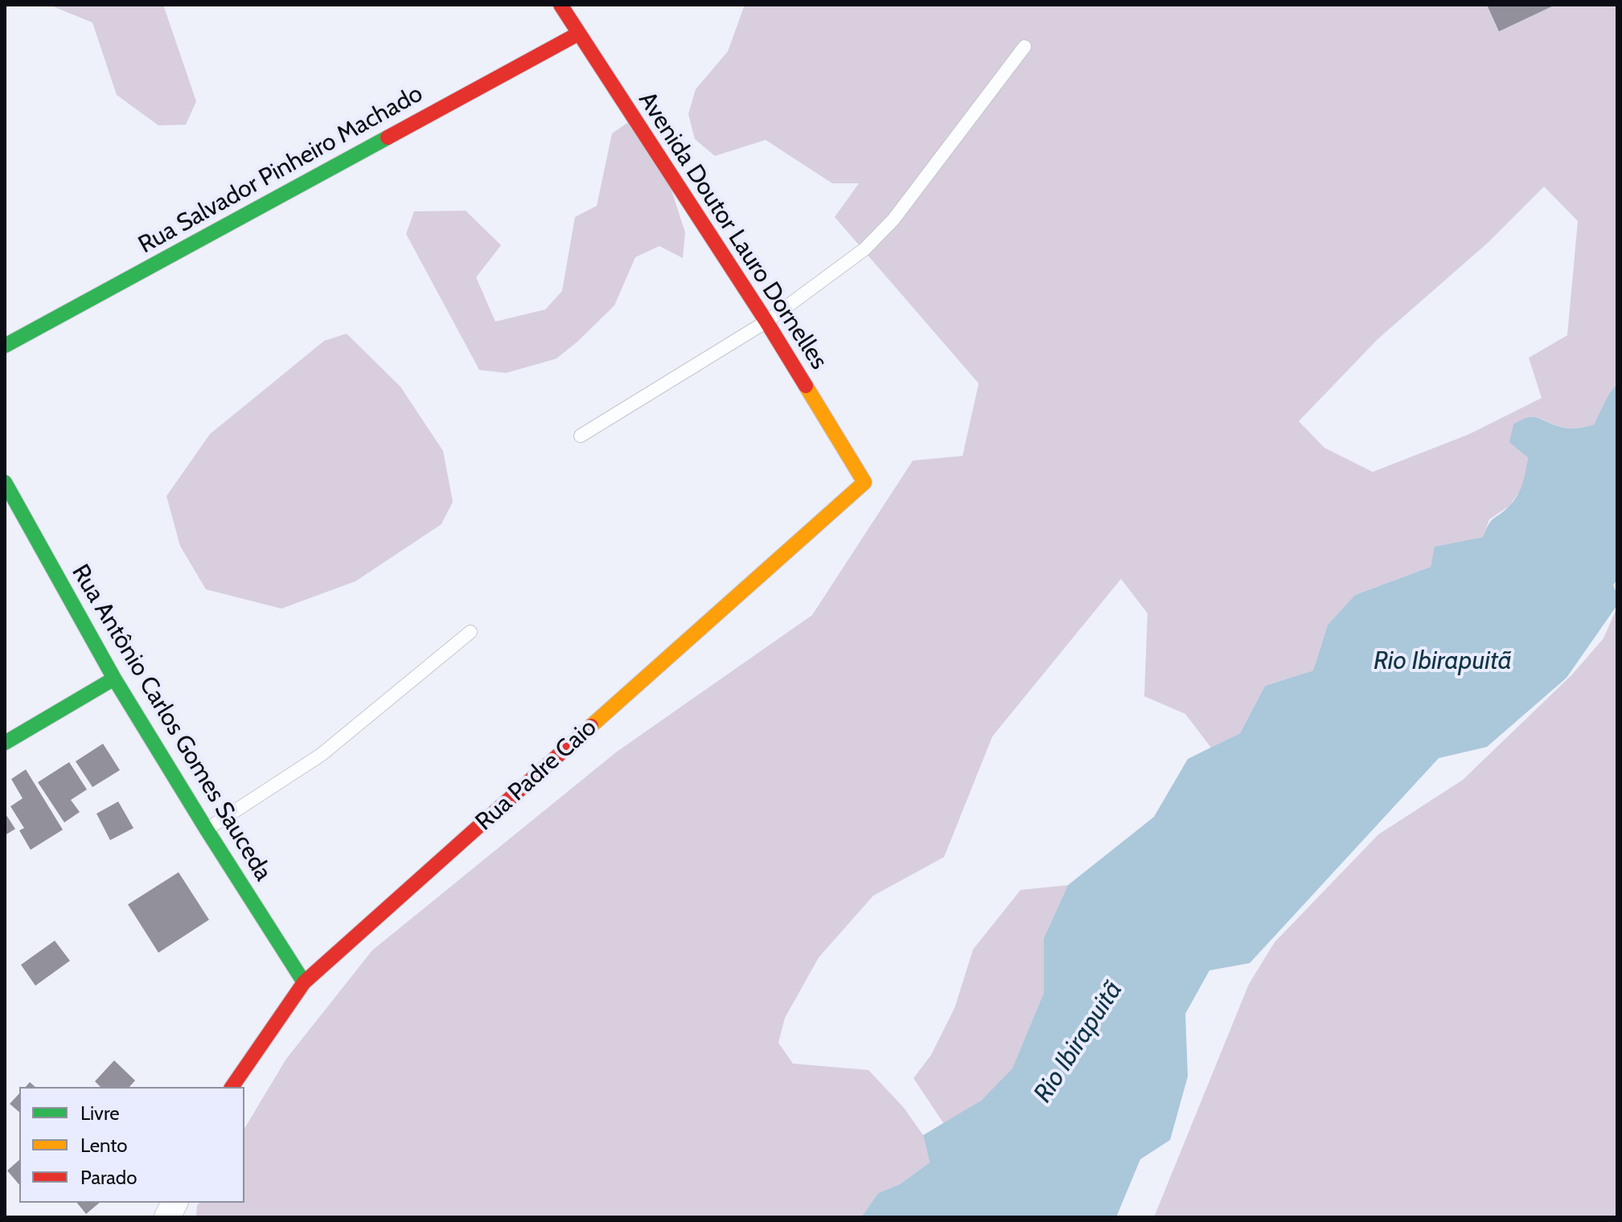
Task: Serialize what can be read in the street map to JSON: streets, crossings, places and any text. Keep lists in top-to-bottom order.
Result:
{
  "streets": {
    "street": [
      "Rua Salvador Pinheiro Machado",
      "Avenida Doutor Lauro Dornelles",
      "Rua Antônio Carlos Gomes Sauceda",
      "Rua Padre Caio"
    ]
  },
  "crossings": [
    ["Rua Salvador Pinheiro Machado", "Avenida Doutor Lauro Dornelles"],
    ["Avenida Doutor Lauro Dornelles", "Rua Padre Caio"],
    ["Rua Antônio Carlos Gomes Sauceda", "Rua Padre Caio"]
  ],
  "water": ["Rio Ibirapuitã"],
  "legend": ["Livre", "Lento", "Parado"]
}
